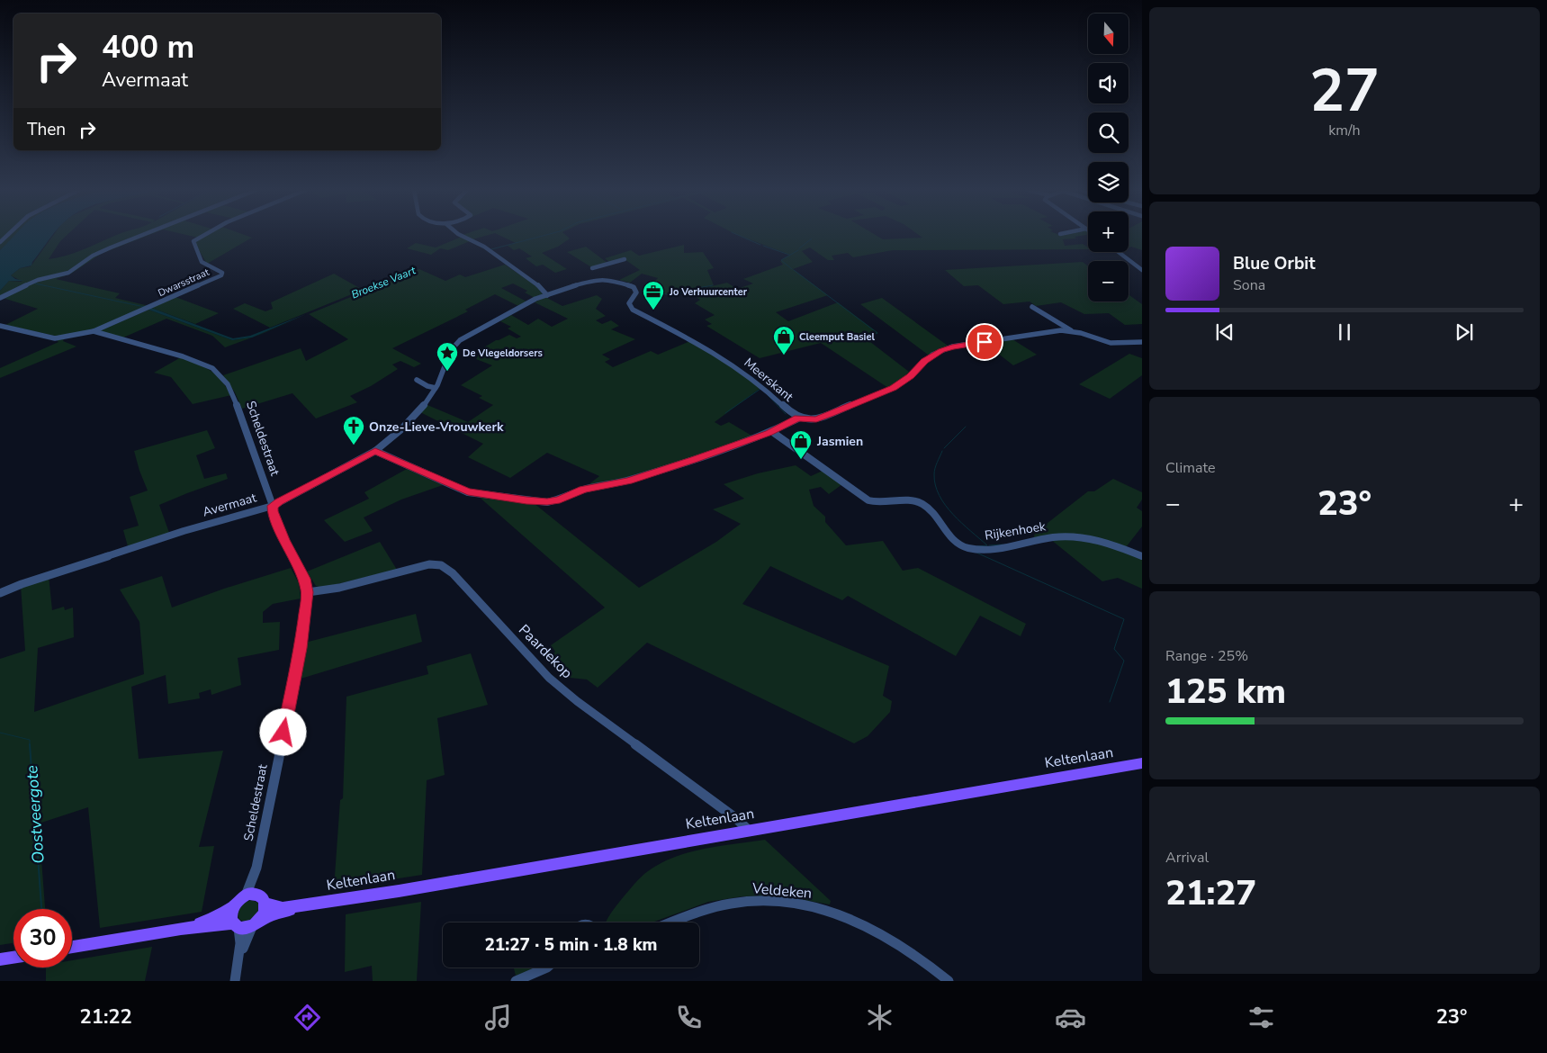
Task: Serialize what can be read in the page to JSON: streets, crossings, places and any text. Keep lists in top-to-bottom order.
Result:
{
  "streets": {
    "main road": ["Keltenlaan"],
    "street": [
      "Dwarsstraat",
      "Meerskant",
      "Scheldestraat",
      "Avermaat",
      "Rijkenhoek",
      "Paardekop",
      "Veldeken"
    ]
  },
  "crossings": [
    ["Dwarsstraat", "Scheldestraat"],
    ["Meerskant", "Avermaat"],
    ["Scheldestraat", "Avermaat"],
    ["Scheldestraat", "Paardekop"],
    ["Scheldestraat", "Keltenlaan"],
    ["Paardekop", "Keltenlaan"]
  ],
  "water": ["Broekse Vaart", "Oostveergote"],
  "places": {
    "office": ["Jo Verhuurcenter"],
    "shop": ["Cleemput Basiel", "Jasmien"],
    "place": ["De Vlegeldorsers"],
    "church": ["Onze-Lieve-Vrouwkerk"]
  },
  "north": "bottom",
  "page": {
    "tile": [
      ["27", "km/h"],
      "Climate",
      ["Range · 25%", "125 km"],
      ["Arrival", "21:27"]
    ],
    "map_buttons": ["+", "−"],
    "turn": ["400 m", "Avermaat"],
    "then": "Then",
    "song": ["Blue Orbit", "Sona"],
    "heat": ["−", "23°", "+"],
    "limit": "30",
    "trip": "21:27 · 5 min · 1.8 km",
    "tabs": ["21:22", "23°"]
  }
}
